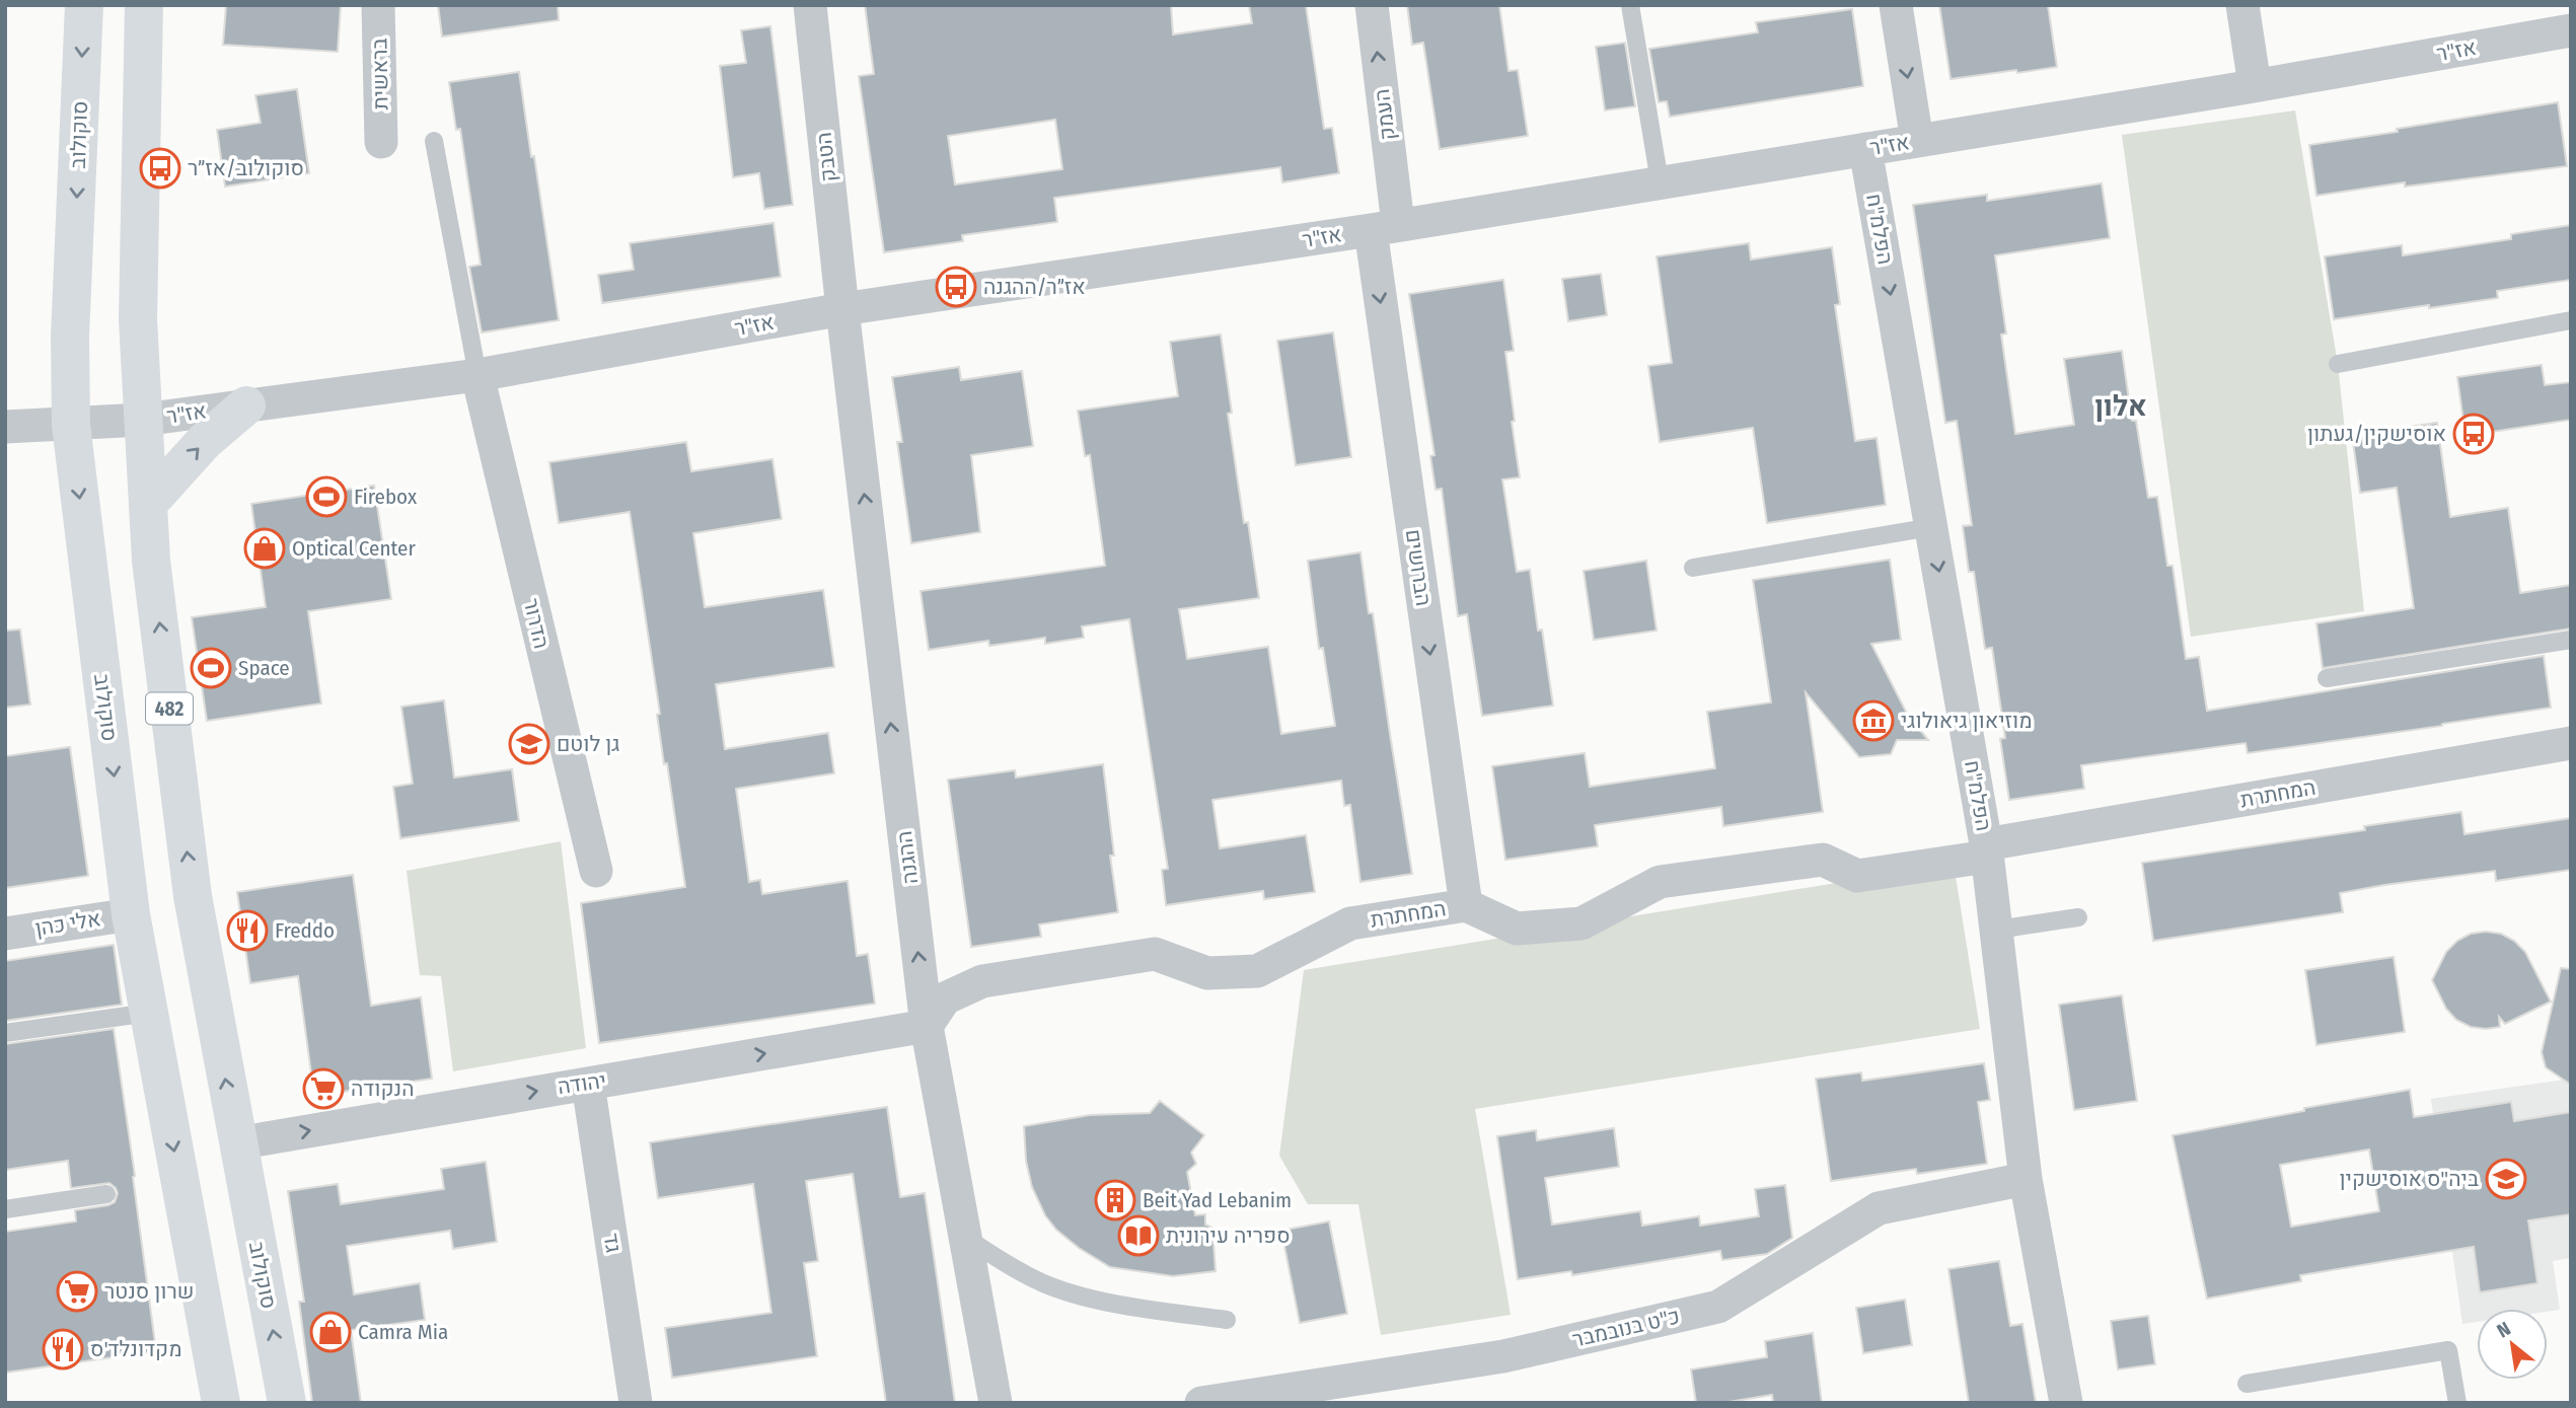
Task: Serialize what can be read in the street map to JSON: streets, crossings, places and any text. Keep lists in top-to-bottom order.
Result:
{
  "streets": {
    "main road": ["סוקולוב", "482"],
    "street": [
      "אז\"ר",
      "בראשית",
      "העמק",
      "הטבק",
      "הפלמ\"ח",
      "הברושים",
      "הדרור",
      "המחתרת",
      "ההגנה",
      "אלי כהן",
      "יהודה",
      "גד",
      "כ\"ט בנובמבר"
    ]
  },
  "crossings": [
    ["אז\"ר", "העמק"],
    ["אז\"ר", "סוקולוב"],
    ["אז\"ר", "הטבק"],
    ["אז\"ר", "הפלמ\"ח"],
    ["אז\"ר", "הברושים"],
    ["אז\"ר", "הדרור"],
    ["אז\"ר", "ההגנה"],
    ["העמק", "הברושים"],
    ["סוקולוב", "אלי כהן"],
    ["סוקולוב", "יהודה"],
    ["הטבק", "ההגנה"],
    ["הפלמ\"ח", "המחתרת"],
    ["הפלמ\"ח", "כ\"ט בנובמבר"],
    ["הברושים", "המחתרת"],
    ["המחתרת", "ההגנה"],
    ["המחתרת", "יהודה"],
    ["ההגנה", "יהודה"],
    ["יהודה", "גד"]
  ],
  "one_way": [
    "העמק",
    "הפלמ\"ח",
    "הברושים",
    "ההגנה",
    "יהודה"
  ],
  "districts": ["אלון"],
  "places": {
    "bus stop": ["סוקולוב/אז״ר", "אז״ר/ההגנה", "אוסישקין/געתון"],
    "sports": ["Firebox", "Space"],
    "shop": ["Optical Center", "Camra Mia"],
    "museum": ["מוזיאון גיאולוגי"],
    "school or university": ["גן לוטם", "ביה\"ס אוסישקין"],
    "restaurant": ["Freddo", "מקדונלד'ס"],
    "supermarket": ["הנקודה", "שרון סנטר"],
    "building": ["Beit Yad Lebanim"],
    "library": ["ספריה עירונית"]
  },
  "north": "top left"
}
